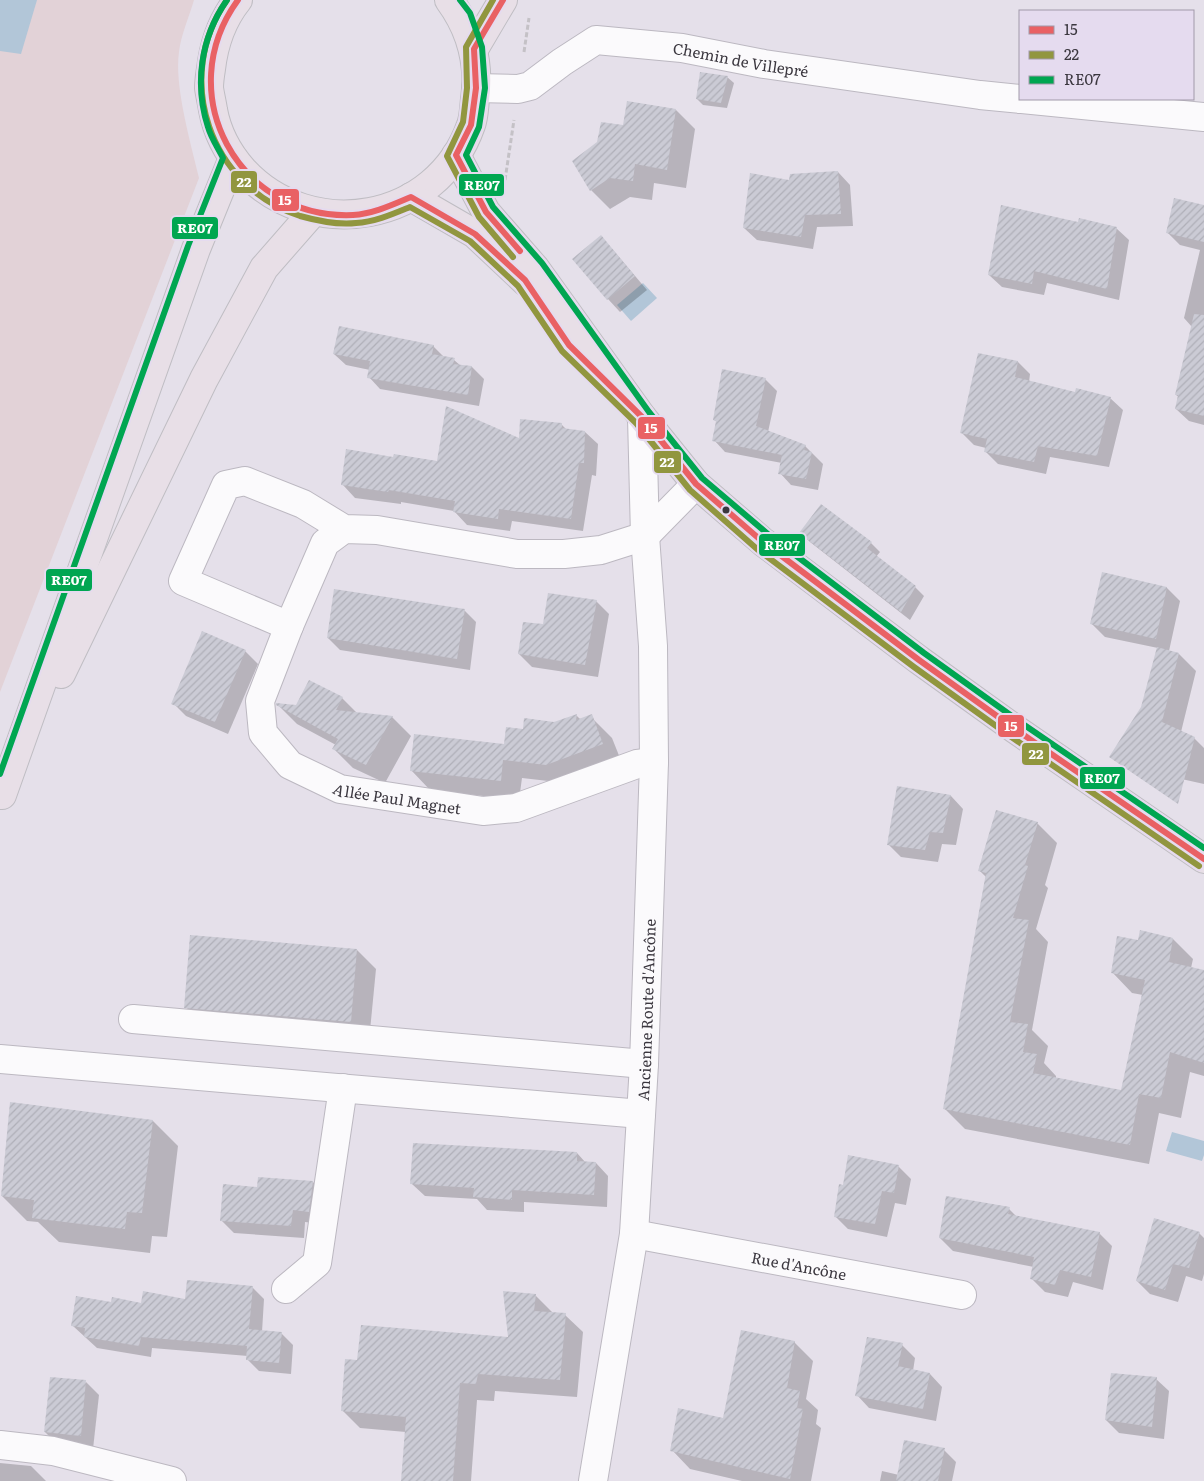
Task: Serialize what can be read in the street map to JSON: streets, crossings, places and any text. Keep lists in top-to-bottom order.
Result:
{
  "streets": {
    "street": [
      "Chemin de Villepré",
      "Allée Paul Magnet",
      "Ancienne Route d'Ancône",
      "Rue d'Ancône"
    ]
  },
  "crossings": [
    ["Allée Paul Magnet", "Ancienne Route d'Ancône"],
    ["Ancienne Route d'Ancône", "Rue d'Ancône"]
  ],
  "lines": ["transit line 15", "transit line 22", "transit line RE07"],
  "legend": ["15", "22", "RE07"]
}
